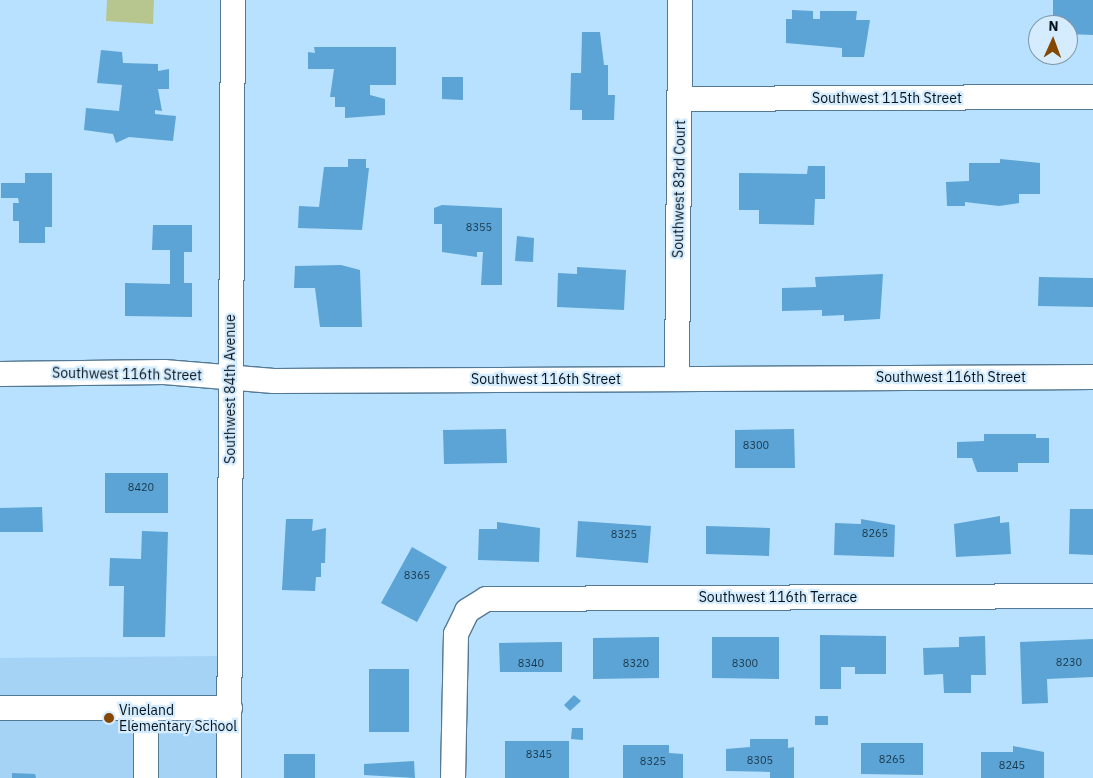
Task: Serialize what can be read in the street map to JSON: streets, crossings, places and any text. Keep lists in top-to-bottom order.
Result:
{
  "streets": {
    "street": [
      "Southwest 115th Street",
      "Southwest 83rd Court",
      "Southwest 116th Street",
      "Southwest 84th Avenue",
      "Southwest 116th Terrace"
    ]
  },
  "crossings": [
    ["Southwest 115th Street", "Southwest 83rd Court"],
    ["Southwest 83rd Court", "Southwest 116th Street"],
    ["Southwest 116th Street", "Southwest 84th Avenue"]
  ],
  "places": ["Vineland Elementary School"],
  "house_numbers": [
    "8355",
    "8300",
    "8420",
    "8265",
    "8325",
    "8365",
    "8230",
    "8340",
    "8320",
    "8300",
    "8345",
    "8265",
    "8305",
    "8325",
    "8245"
  ],
  "north": "top"
}
